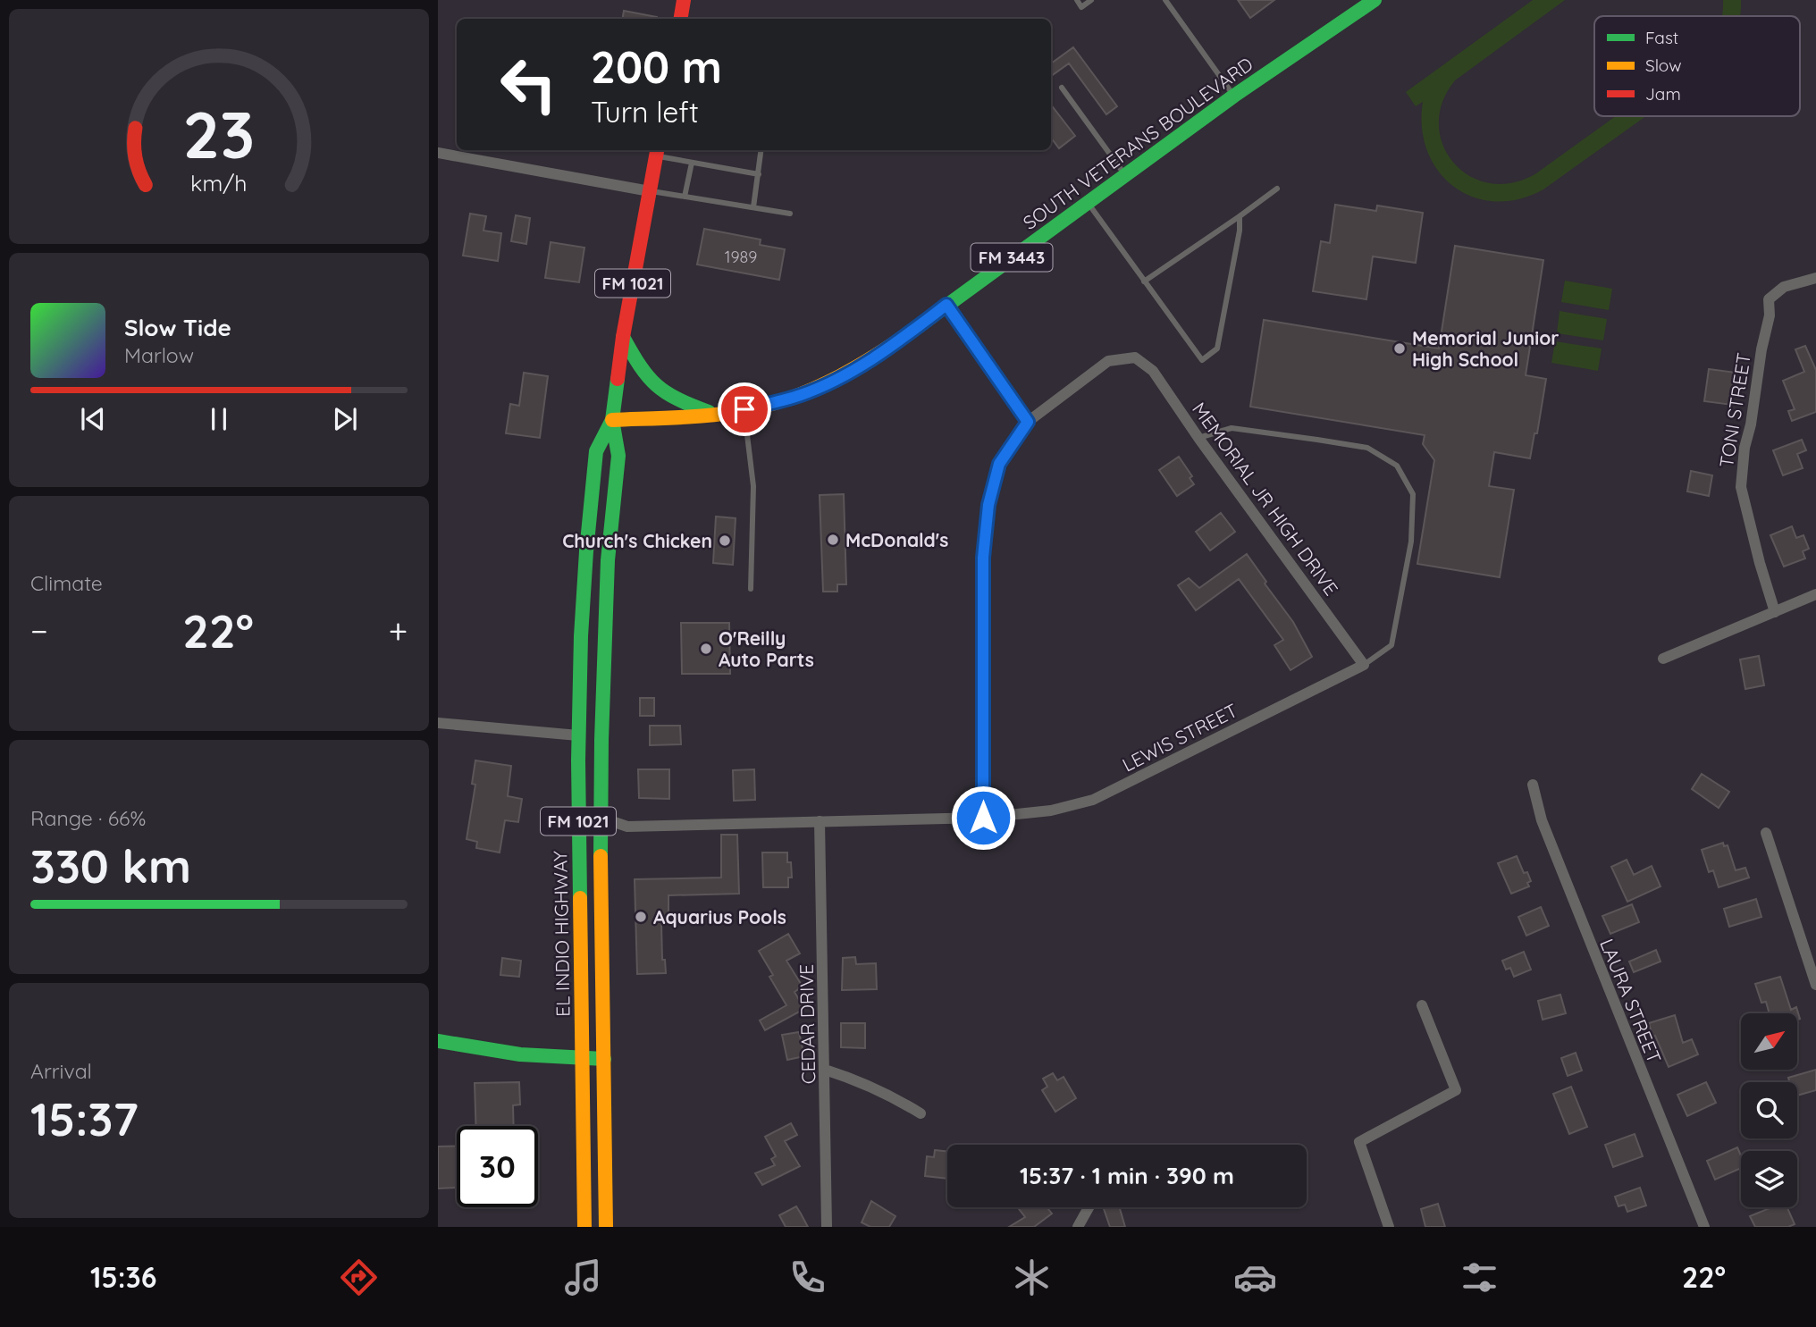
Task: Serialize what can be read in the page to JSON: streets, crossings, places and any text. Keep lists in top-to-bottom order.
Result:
{
  "streets": {
    "main road": [
      "SOUTH VETERANS BOULEVARD",
      "FM 3443",
      "FM 1021",
      "EL INDIO HIGHWAY"
    ],
    "street": [
      "TONI STREET",
      "MEMORIAL JR HIGH DRIVE",
      "LEWIS STREET",
      "LAURA STREET",
      "CEDAR DRIVE"
    ]
  },
  "crossings": [
    ["SOUTH VETERANS BOULEVARD", "EL INDIO HIGHWAY"],
    ["MEMORIAL JR HIGH DRIVE", "LEWIS STREET"],
    ["LEWIS STREET", "EL INDIO HIGHWAY"],
    ["LEWIS STREET", "CEDAR DRIVE"]
  ],
  "places": [
    "Memorial Junior High School",
    "McDonald's",
    "Church's Chicken",
    "O'Reilly Auto Parts",
    "Aquarius Pools"
  ],
  "house_numbers": ["1989"],
  "legend": ["Fast", "Slow", "Jam"],
  "north": "top right",
  "page": {
    "turn": ["200 m", "Turn left"],
    "song": ["Slow Tide", "Marlow"],
    "tile": [
      "Climate",
      ["Range · 66%", "330 km"],
      ["Arrival", "15:37"]
    ],
    "heat": ["−", "22°", "+"],
    "limit": "30",
    "trip": "15:37 · 1 min · 390 m",
    "tabs": ["15:36", "22°"],
    "gauge": ["23", "km/h"]
  }
}
